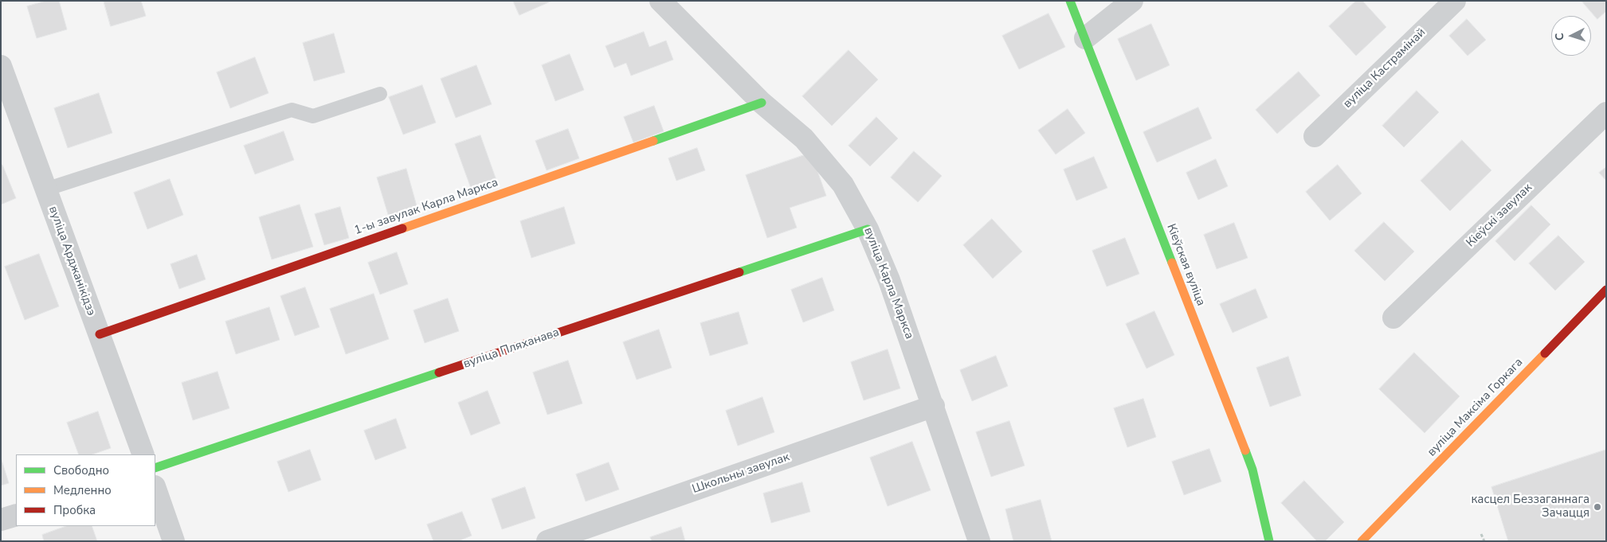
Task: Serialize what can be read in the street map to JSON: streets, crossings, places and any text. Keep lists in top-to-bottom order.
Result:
{
  "streets": {
    "street": [
      "вуліца Кастрамінай",
      "1-ы завулак Карла Маркса",
      "Кіеўскі завулак",
      "вуліца Арджанікідзэ",
      "Кіеўская вуліца",
      "вуліца Карла Маркса",
      "вуліца Пляханава",
      "вуліца Максіма Горкага",
      "Школьны завулак"
    ]
  },
  "crossings": [
    ["1-ы завулак Карла Маркса", "вуліца Арджанікідзэ"],
    ["1-ы завулак Карла Маркса", "вуліца Карла Маркса"],
    ["вуліца Карла Маркса", "вуліца Пляханава"],
    ["вуліца Карла Маркса", "Школьны завулак"]
  ],
  "places": ["касцел Беззаганнага Зачацця"],
  "legend": ["Свободно", "Медленно", "Пробка"],
  "north": "left"
}
